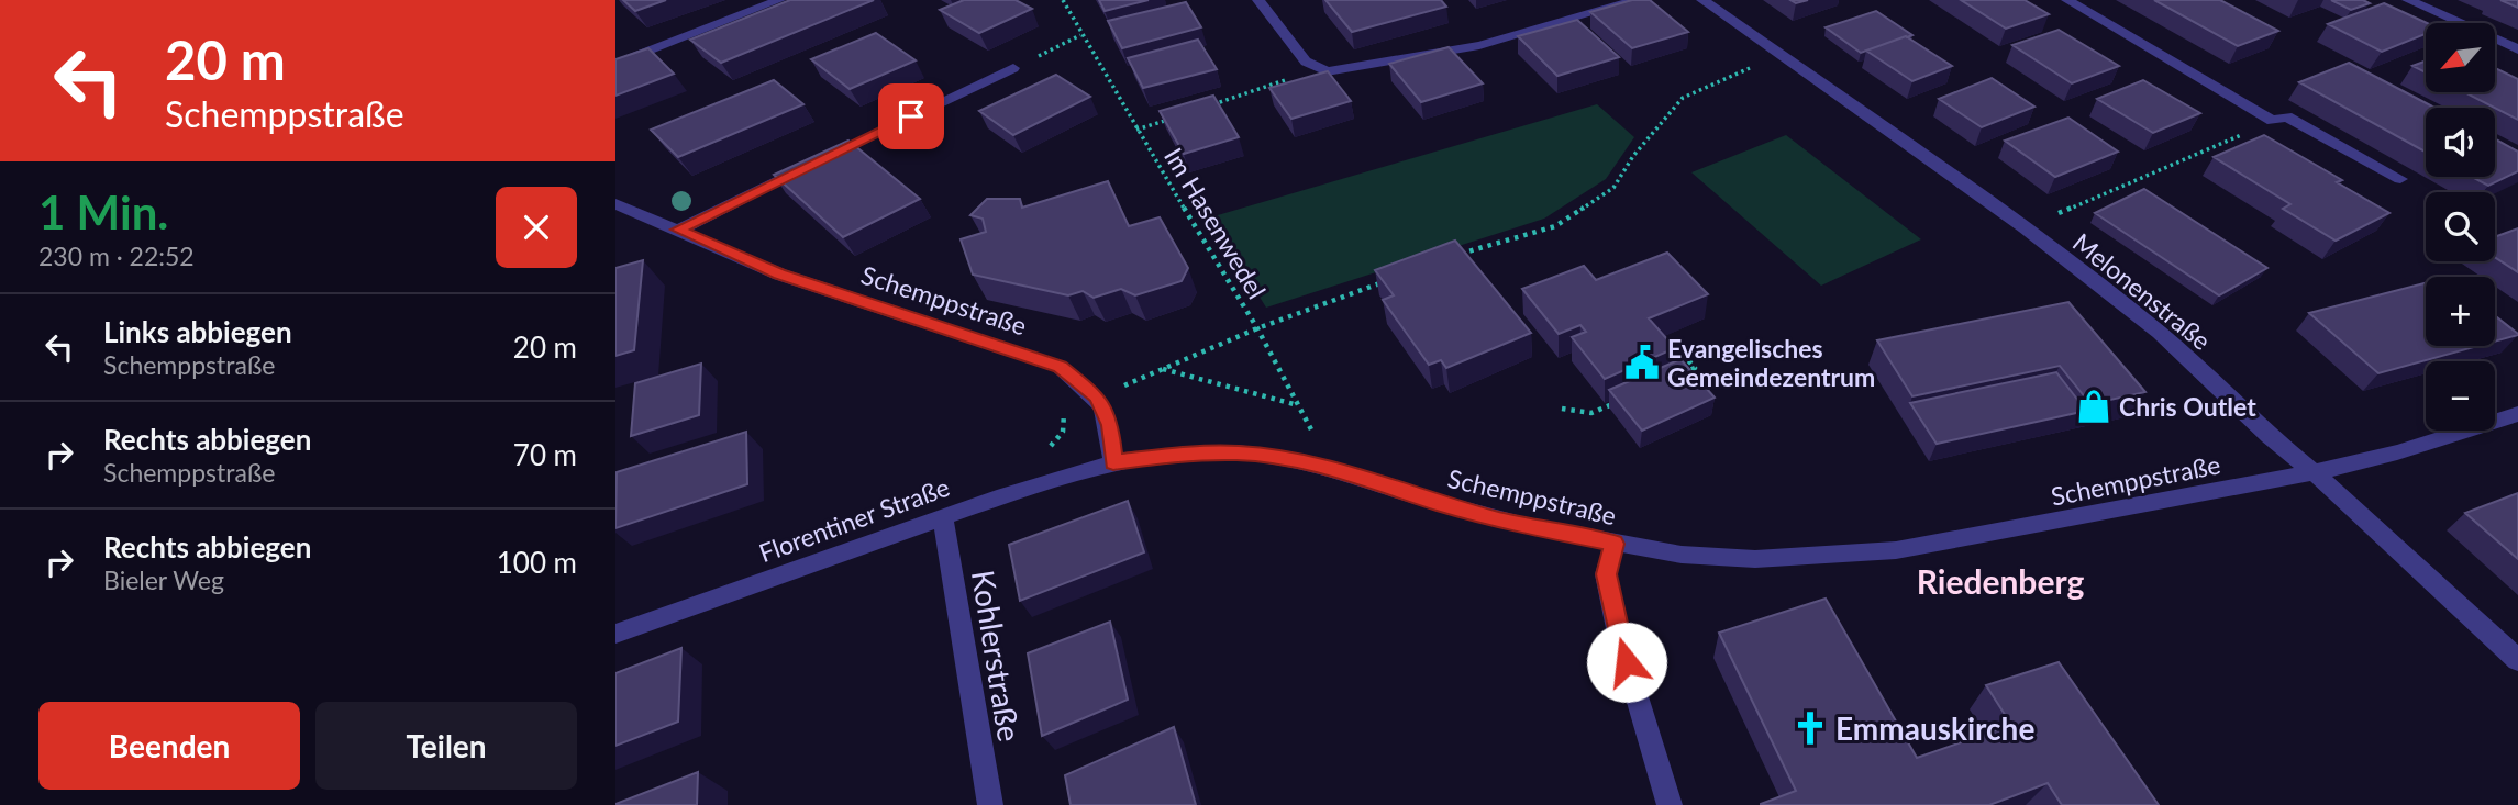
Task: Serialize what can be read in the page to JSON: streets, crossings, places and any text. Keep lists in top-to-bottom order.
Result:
{
  "streets": {
    "street": [
      "Melonenstraße",
      "Schemppstraße",
      "Florentiner Straße",
      "Kohlerstraße"
    ],
    "path": ["Im Hasenwedel"]
  },
  "crossings": [
    ["Im Hasenwedel", "Schemppstraße"],
    ["Melonenstraße", "Schemppstraße"],
    ["Schemppstraße", "Florentiner Straße"],
    ["Florentiner Straße", "Kohlerstraße"]
  ],
  "districts": ["Riedenberg"],
  "places": {
    "public building": ["Evangelisches Gemeindezentrum"],
    "shop": ["Chris Outlet"],
    "church": ["Emmauskirche"]
  },
  "north": "bottom left",
  "page": {
    "turn": ["20 m", "Schemppstraße"],
    "map_buttons": ["+", "−"],
    "heading": ["1 Min.", "230 m · 22:52"],
    "list": [
      {
        "name": "Links abbiegen",
        "note": "Schemppstraße",
        "value": "20 m"
      },
      {
        "name": "Rechts abbiegen",
        "note": "Schemppstraße",
        "value": "70 m"
      },
      {
        "name": "Rechts abbiegen",
        "note": "Bieler Weg",
        "value": "100 m"
      }
    ],
    "buttons": ["Beenden", "Teilen"]
  }
}
